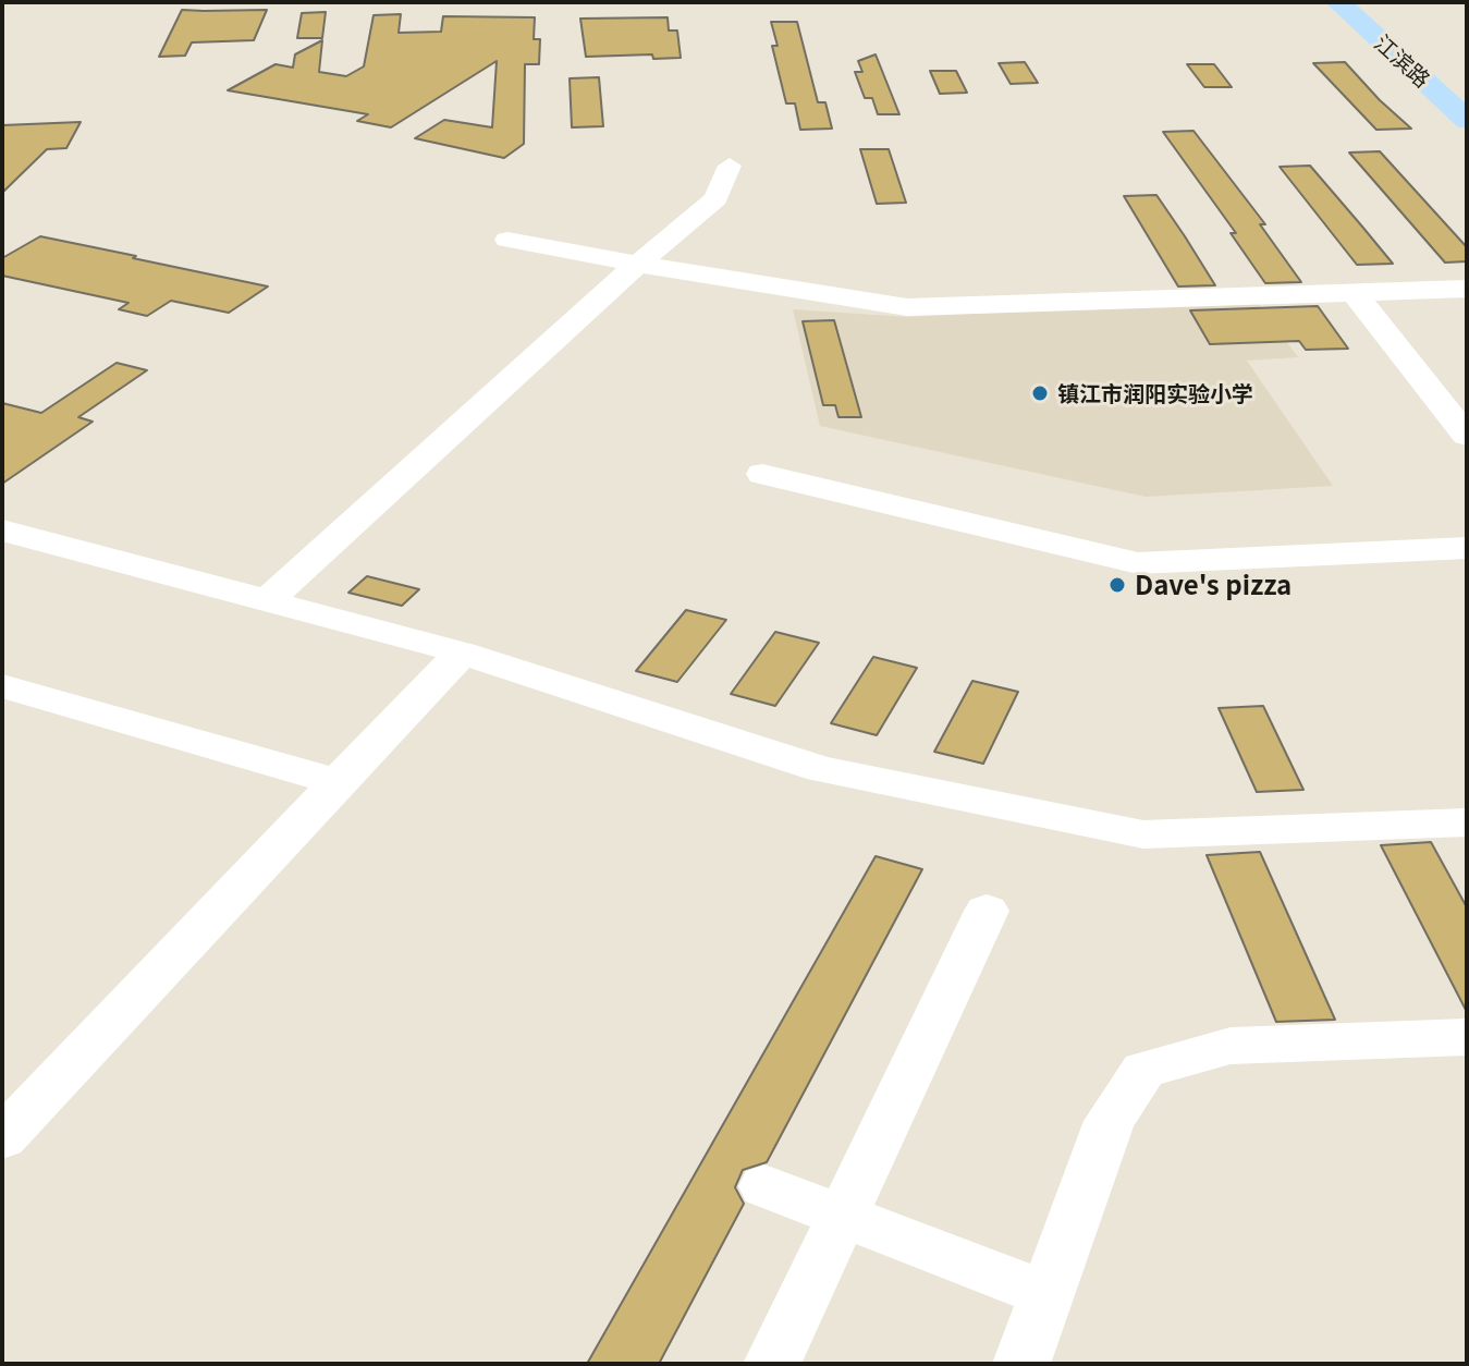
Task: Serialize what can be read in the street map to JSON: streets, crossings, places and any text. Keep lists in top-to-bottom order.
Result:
{
  "streets": {
    "main road": ["江滨路"]
  },
  "places": ["镇江市润阳实验小学", "Dave's pizza"]
}
